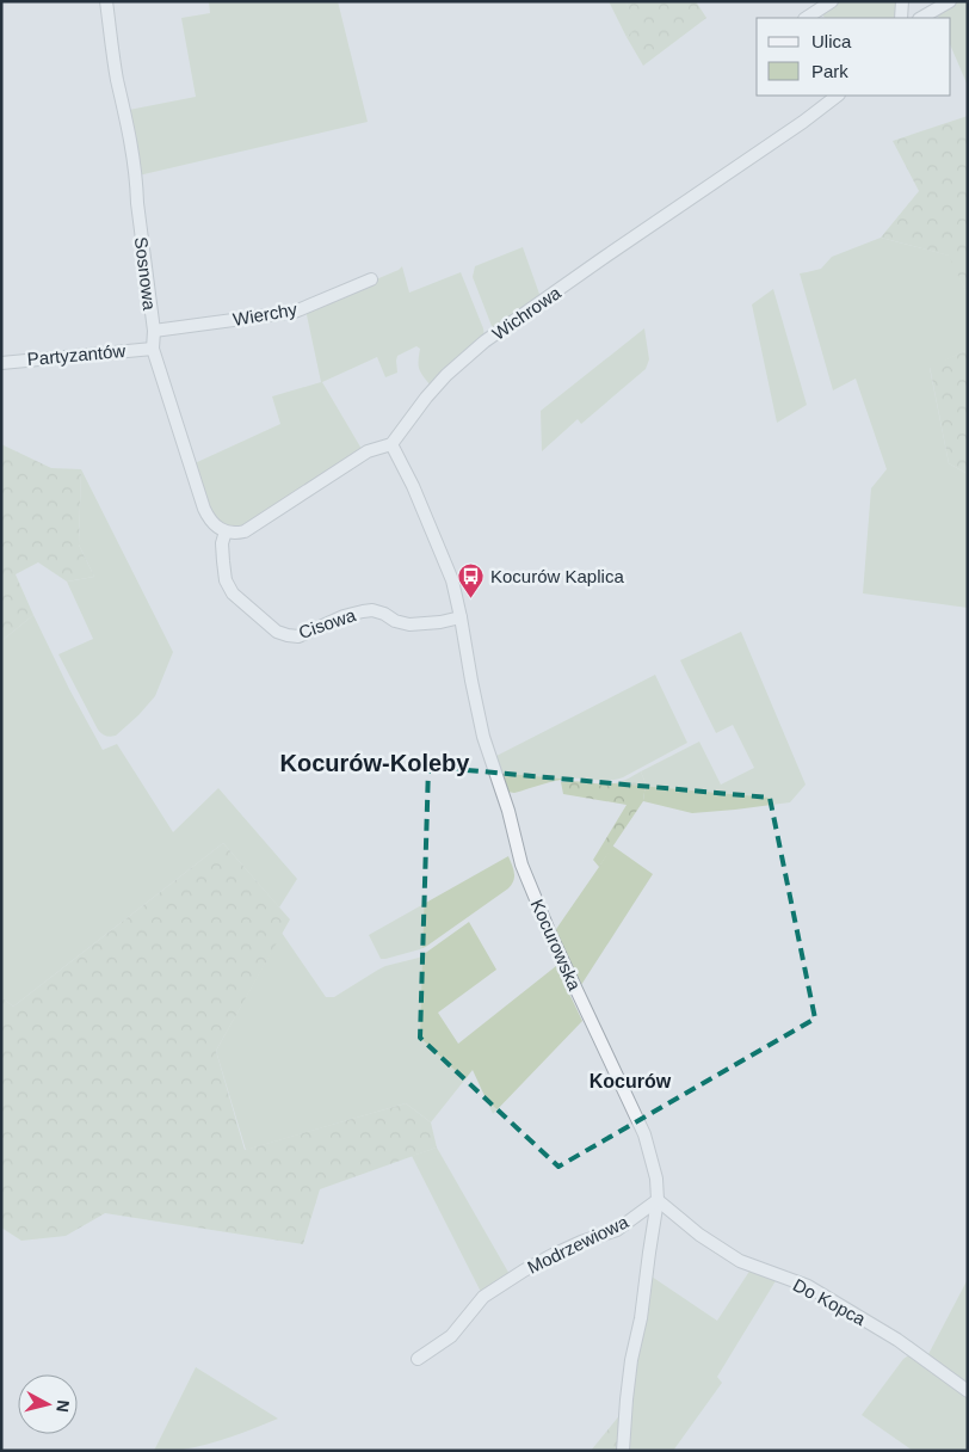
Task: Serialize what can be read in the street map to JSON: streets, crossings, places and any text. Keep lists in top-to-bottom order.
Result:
{
  "streets": {
    "street": [
      "Sosnowa",
      "Wichrowa",
      "Wierchy",
      "Partyzantów",
      "Cisowa",
      "Kocurowska",
      "Modrzewiowa",
      "Do Kopca"
    ]
  },
  "crossings": [
    ["Sosnowa", "Wierchy"],
    ["Sosnowa", "Partyzantów"],
    ["Sosnowa", "Cisowa"],
    ["Wichrowa", "Kocurowska"],
    ["Cisowa", "Kocurowska"],
    ["Kocurowska", "Modrzewiowa"],
    ["Kocurowska", "Do Kopca"],
    ["Modrzewiowa", "Do Kopca"]
  ],
  "districts": ["Kocurów-Koleby", "Kocurów"],
  "places": {
    "bus stop": ["Kocurów Kaplica"]
  },
  "legend": ["Ulica", "Park"],
  "north": "right"
}
